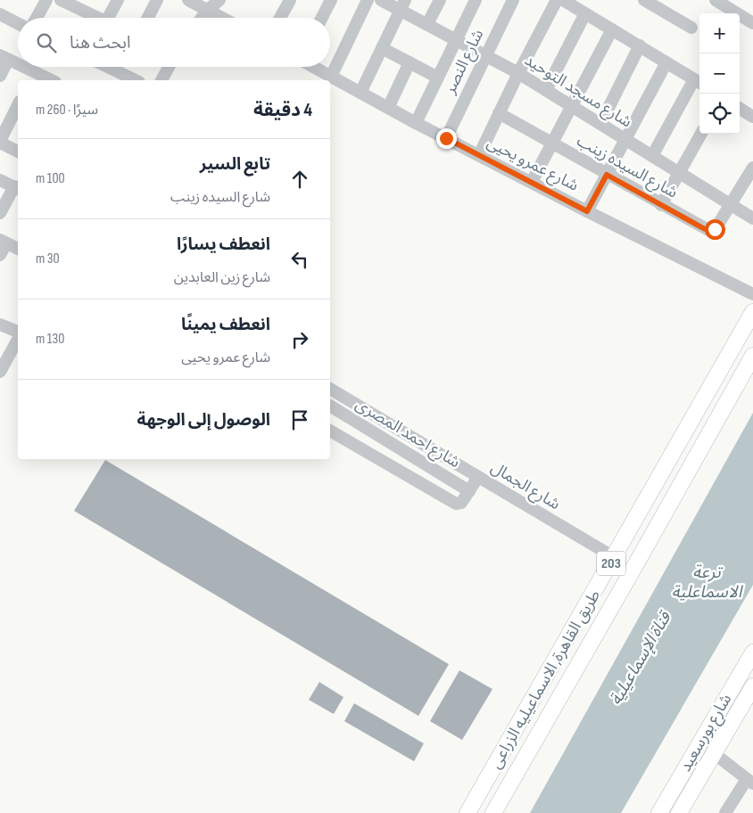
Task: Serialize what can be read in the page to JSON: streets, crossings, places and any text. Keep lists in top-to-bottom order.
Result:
{
  "streets": {
    "main road": ["203", "طريق القاهرة, الاسماعيليه الزراعى", "شارع بورسعيد"],
    "street": [
      "شارع النصر",
      "شارع مسجد التوحيد",
      "شارع عمرو يحيى",
      "شارع السيده زينب",
      "شارع احمد المصرى",
      "شارع الجمال"
    ]
  },
  "crossings": [
    ["شارع النصر", "شارع مسجد التوحيد"],
    ["شارع النصر", "شارع عمرو يحيى"],
    ["شارع مسجد التوحيد", "شارع السيده زينب"],
    ["شارع الجمال", "طريق القاهرة, الاسماعيليه الزراعى"]
  ],
  "water": ["ترعة الاسماعلية", "قناة الإسماعيلية"],
  "page": {
    "map_buttons": ["+", "−"],
    "search": "ابحث هنا",
    "heading": ["4 دقيقة", "سيرًا · 260 m"],
    "list": [
      ["تابع السير", "شارع السيده زينب", "100 m"],
      ["انعطف يسارًا", "شارع زين العابدين", "30 m"],
      ["انعطف يمينًا", "شارع عمرو يحيى", "130 m"],
      "الوصول إلى الوجهة"
    ]
  }
}
